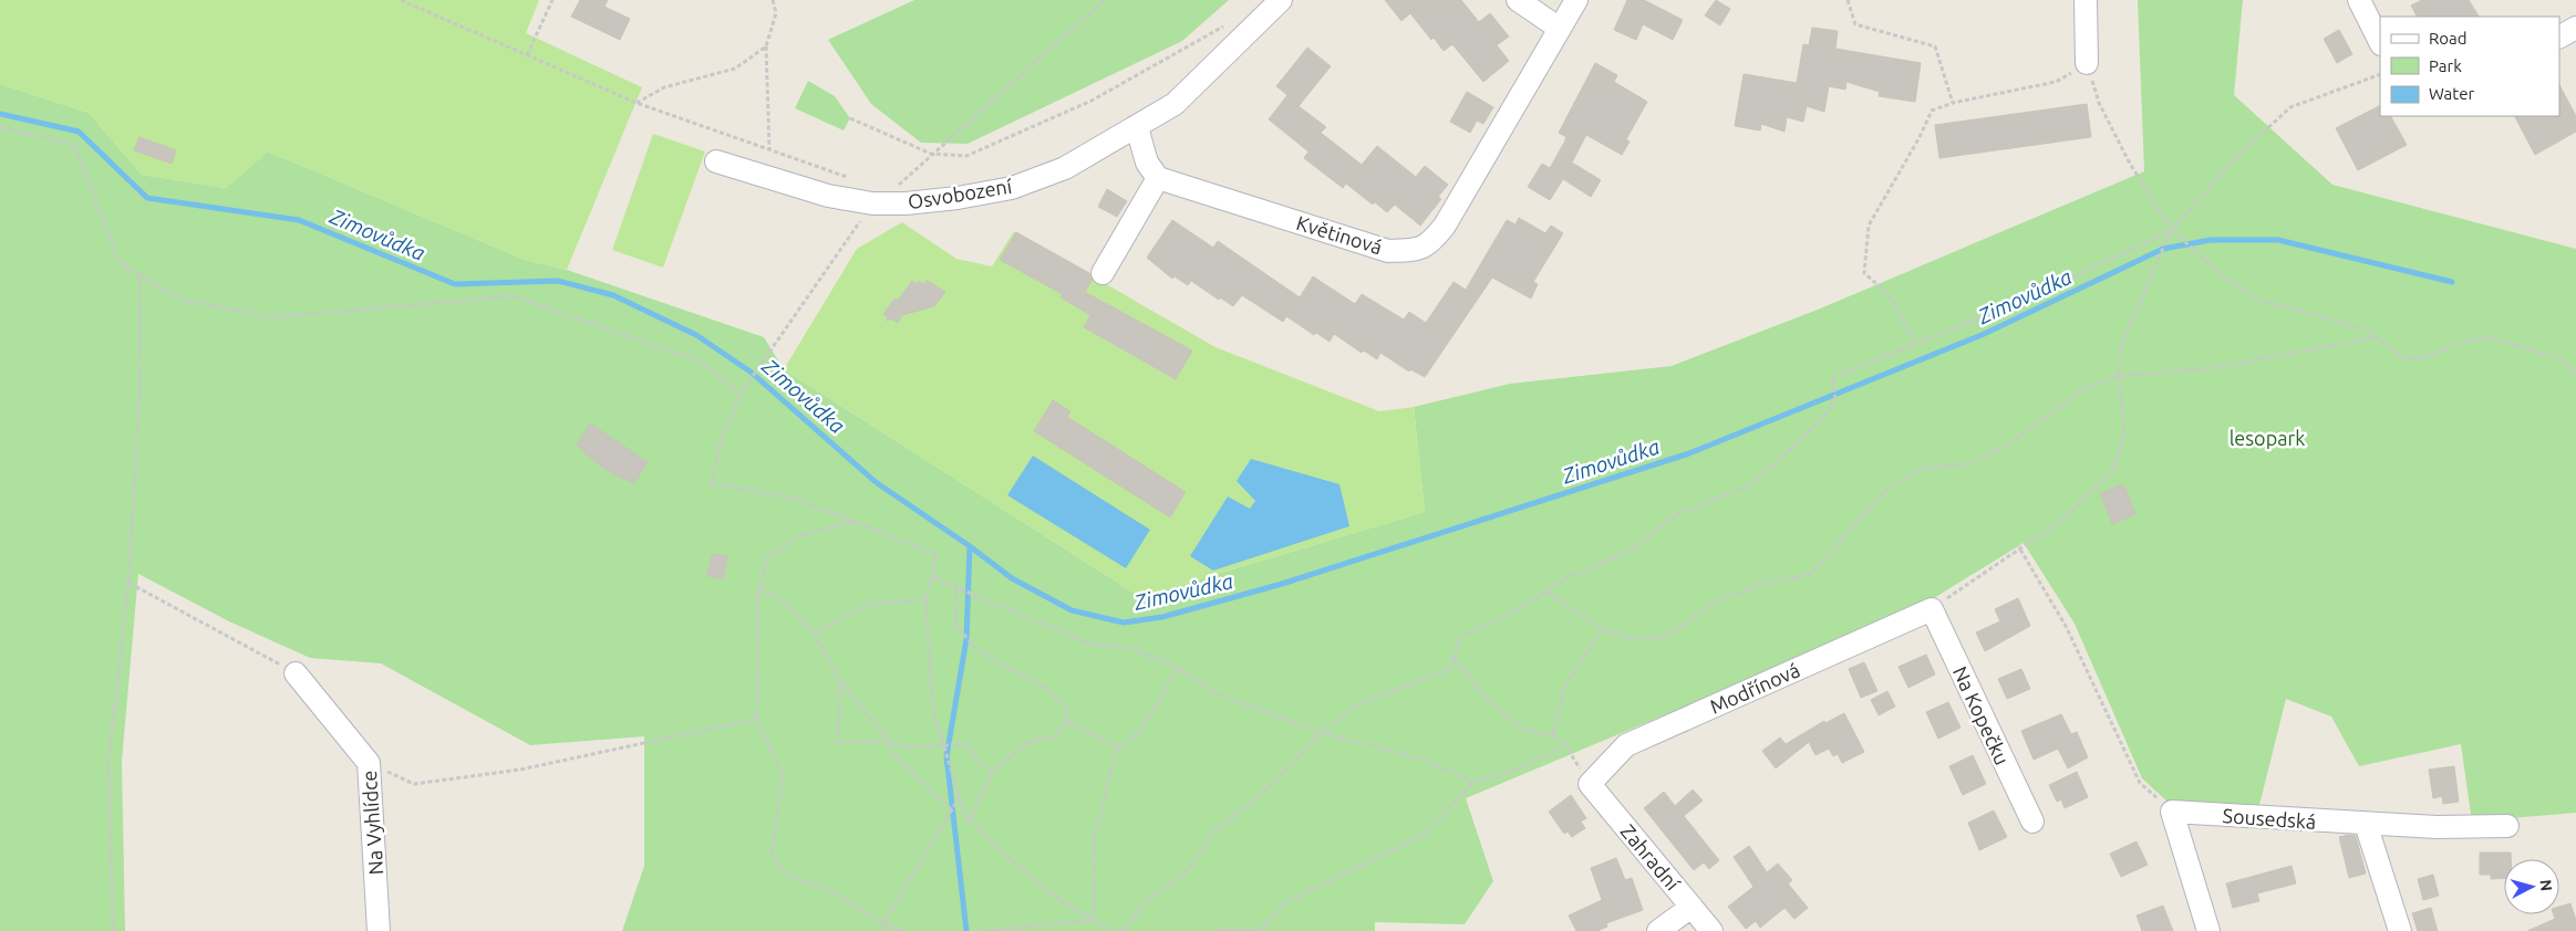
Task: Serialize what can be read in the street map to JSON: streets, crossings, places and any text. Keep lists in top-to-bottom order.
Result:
{
  "streets": {
    "street": [
      "Osvobození",
      "Květinová",
      "Modřínová",
      "Na Kopečku",
      "Sousedská",
      "Na Vyhlídce",
      "Zahradní"
    ]
  },
  "crossings": [
    ["Modřínová", "Na Kopečku"],
    ["Modřínová", "Zahradní"]
  ],
  "water": ["Zimovůdka"],
  "parks": ["lesopark"],
  "legend": ["Road", "Park", "Water"],
  "north": "right"
}
